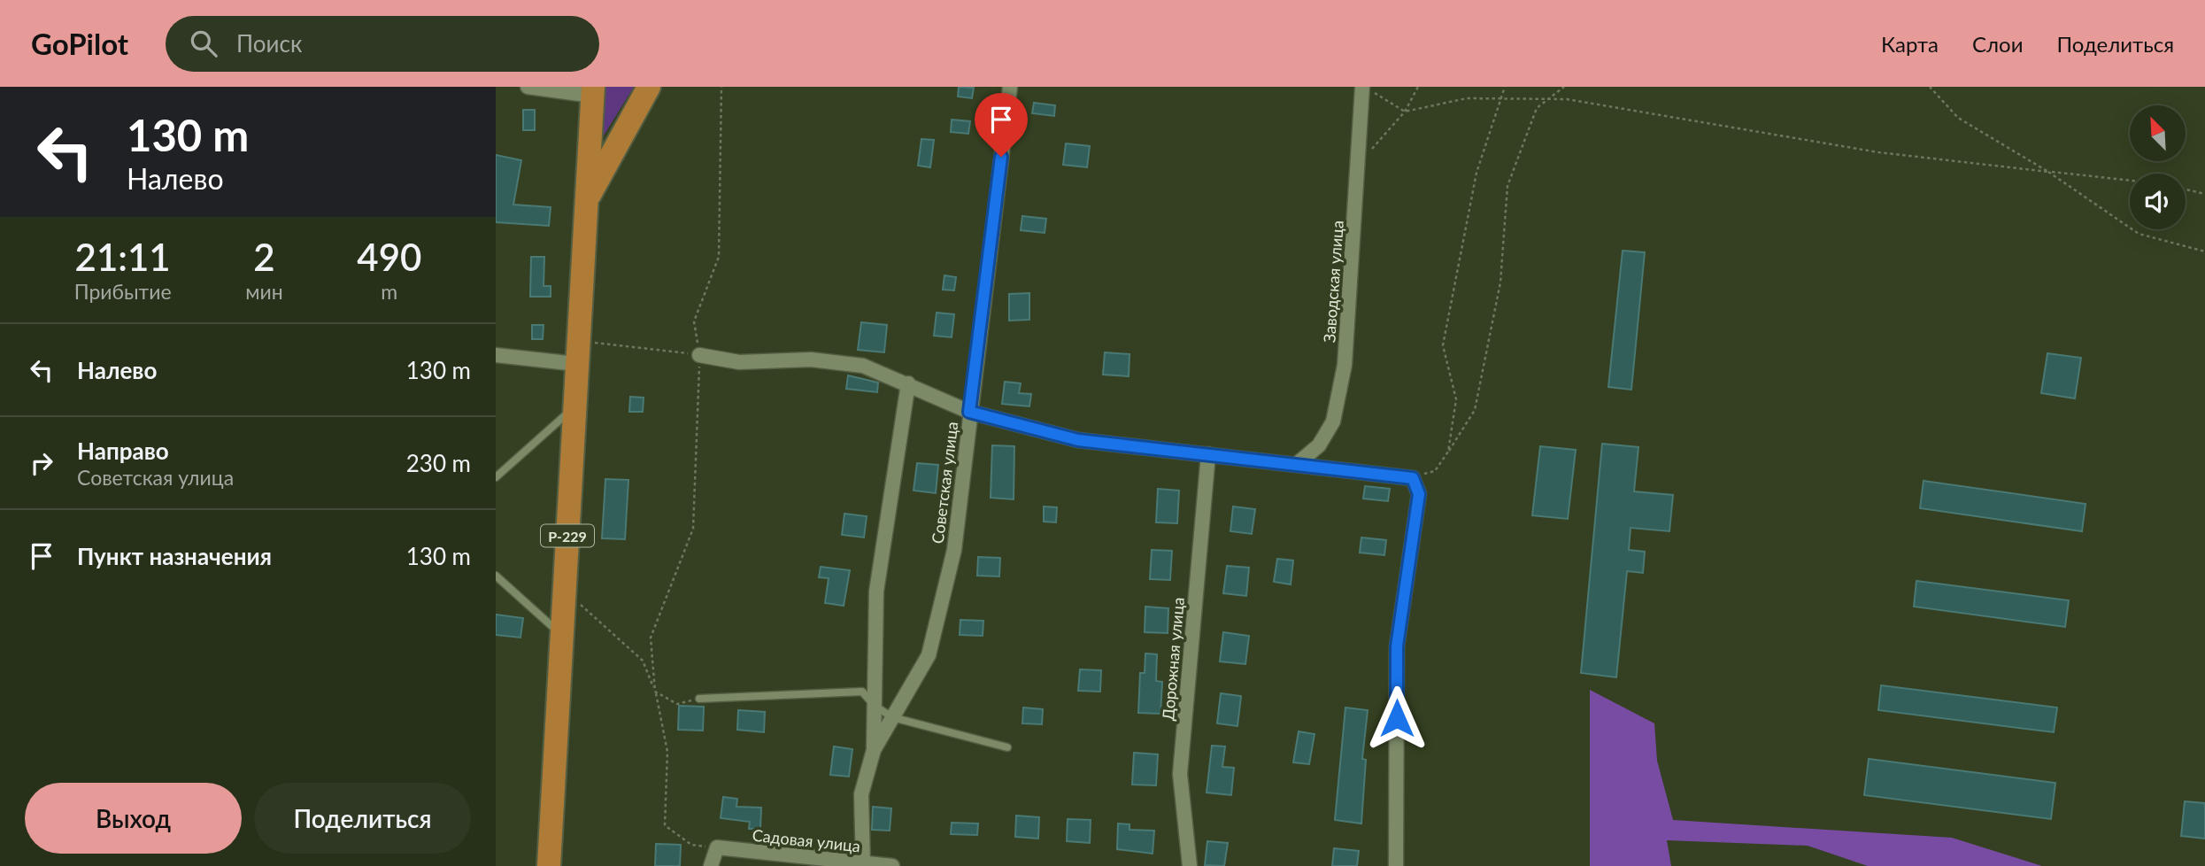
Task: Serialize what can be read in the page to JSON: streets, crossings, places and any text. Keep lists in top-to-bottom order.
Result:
{
  "streets": {
    "highway": ["Р-229"],
    "street": [
      "Заводская улица",
      "Советская улица",
      "Дорожная улица",
      "Садовая улица"
    ]
  },
  "crossings": [
    ["Советская улица", "Садовая улица"]
  ],
  "north": "top left",
  "page": {
    "header": "GoPilot",
    "search": "Поиск",
    "nav": ["Карта", "Слои", "Поделиться"],
    "turn": ["130 m", "Налево"],
    "eta": [
      "21:11",
      "Прибытие",
      "2",
      "мин",
      "490",
      "m"
    ],
    "list": [
      {
        "name": "Налево",
        "value": "130 m"
      },
      {
        "name": "Направо",
        "note": "Советская улица",
        "value": "230 m"
      },
      {
        "name": "Пункт назначения",
        "value": "130 m"
      }
    ],
    "buttons": ["Выход", "Поделиться"]
  }
}
